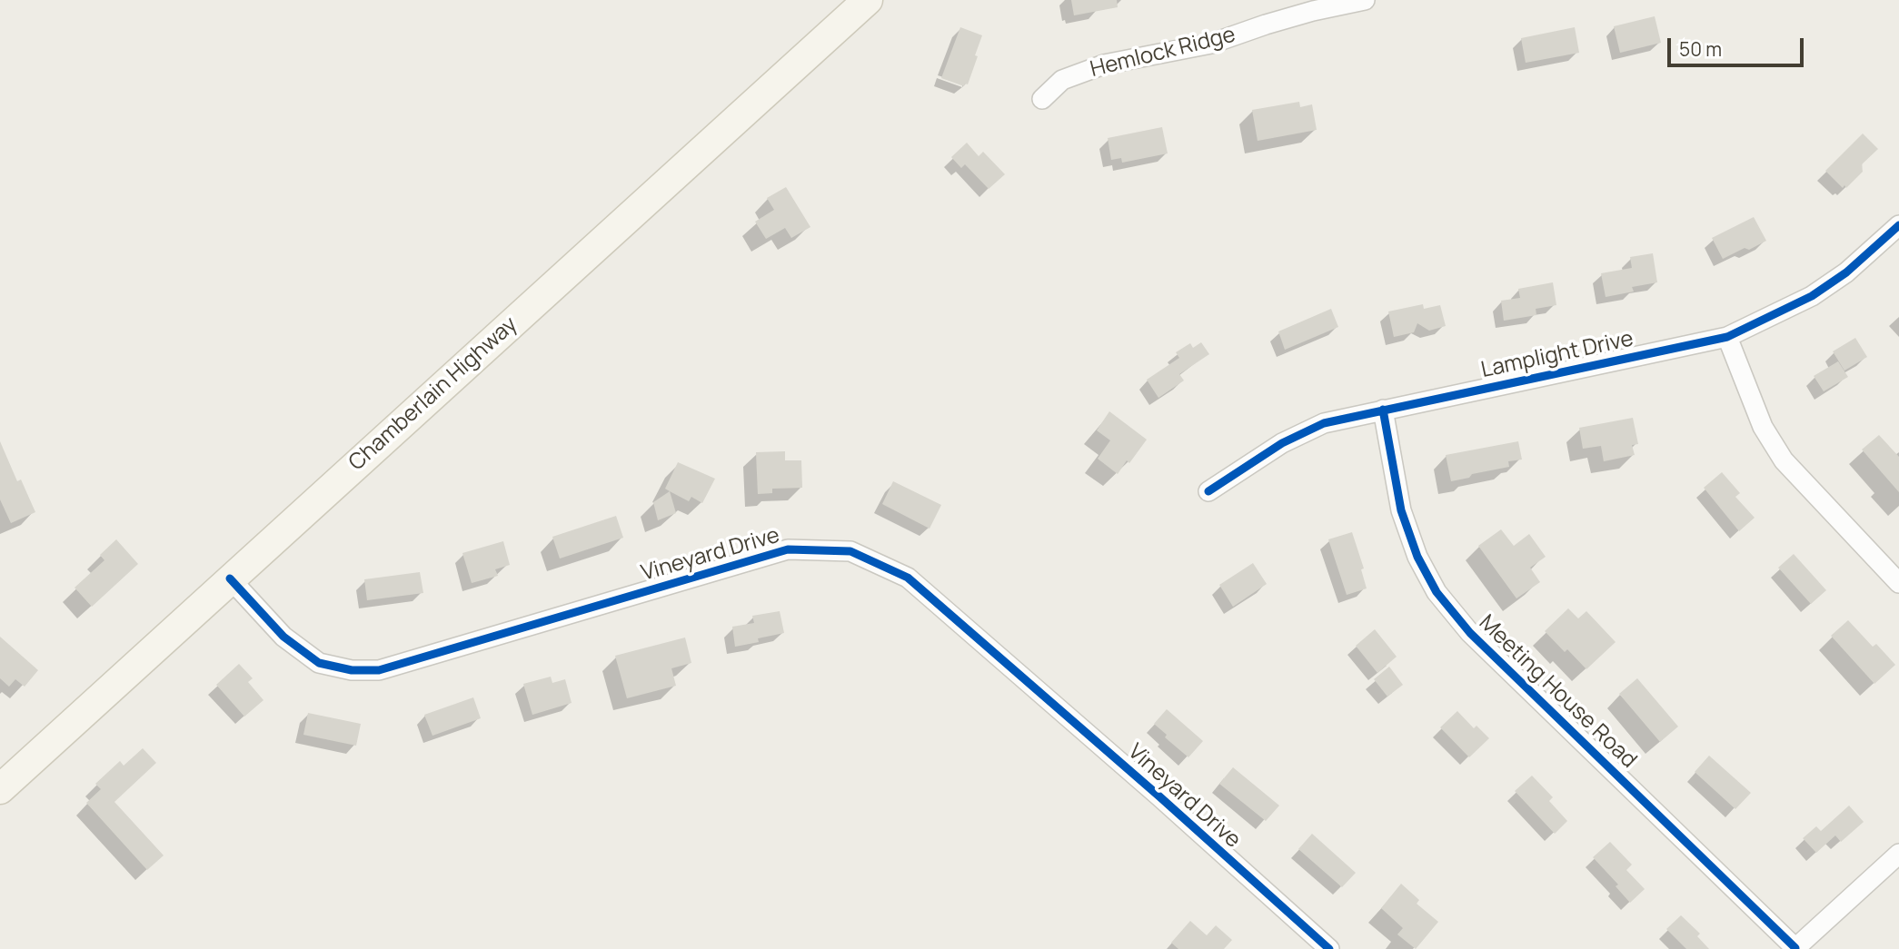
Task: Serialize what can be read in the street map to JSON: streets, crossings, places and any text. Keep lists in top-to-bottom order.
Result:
{
  "streets": {
    "main road": ["Chamberlain Highway"],
    "street": [
      "Hemlock Ridge",
      "Lamplight Drive",
      "Vineyard Drive",
      "Meeting House Road"
    ]
  },
  "crossings": [
    ["Lamplight Drive", "Meeting House Road"],
    ["Chamberlain Highway", "Vineyard Drive"]
  ],
  "scale_bar": "50 m"
}
